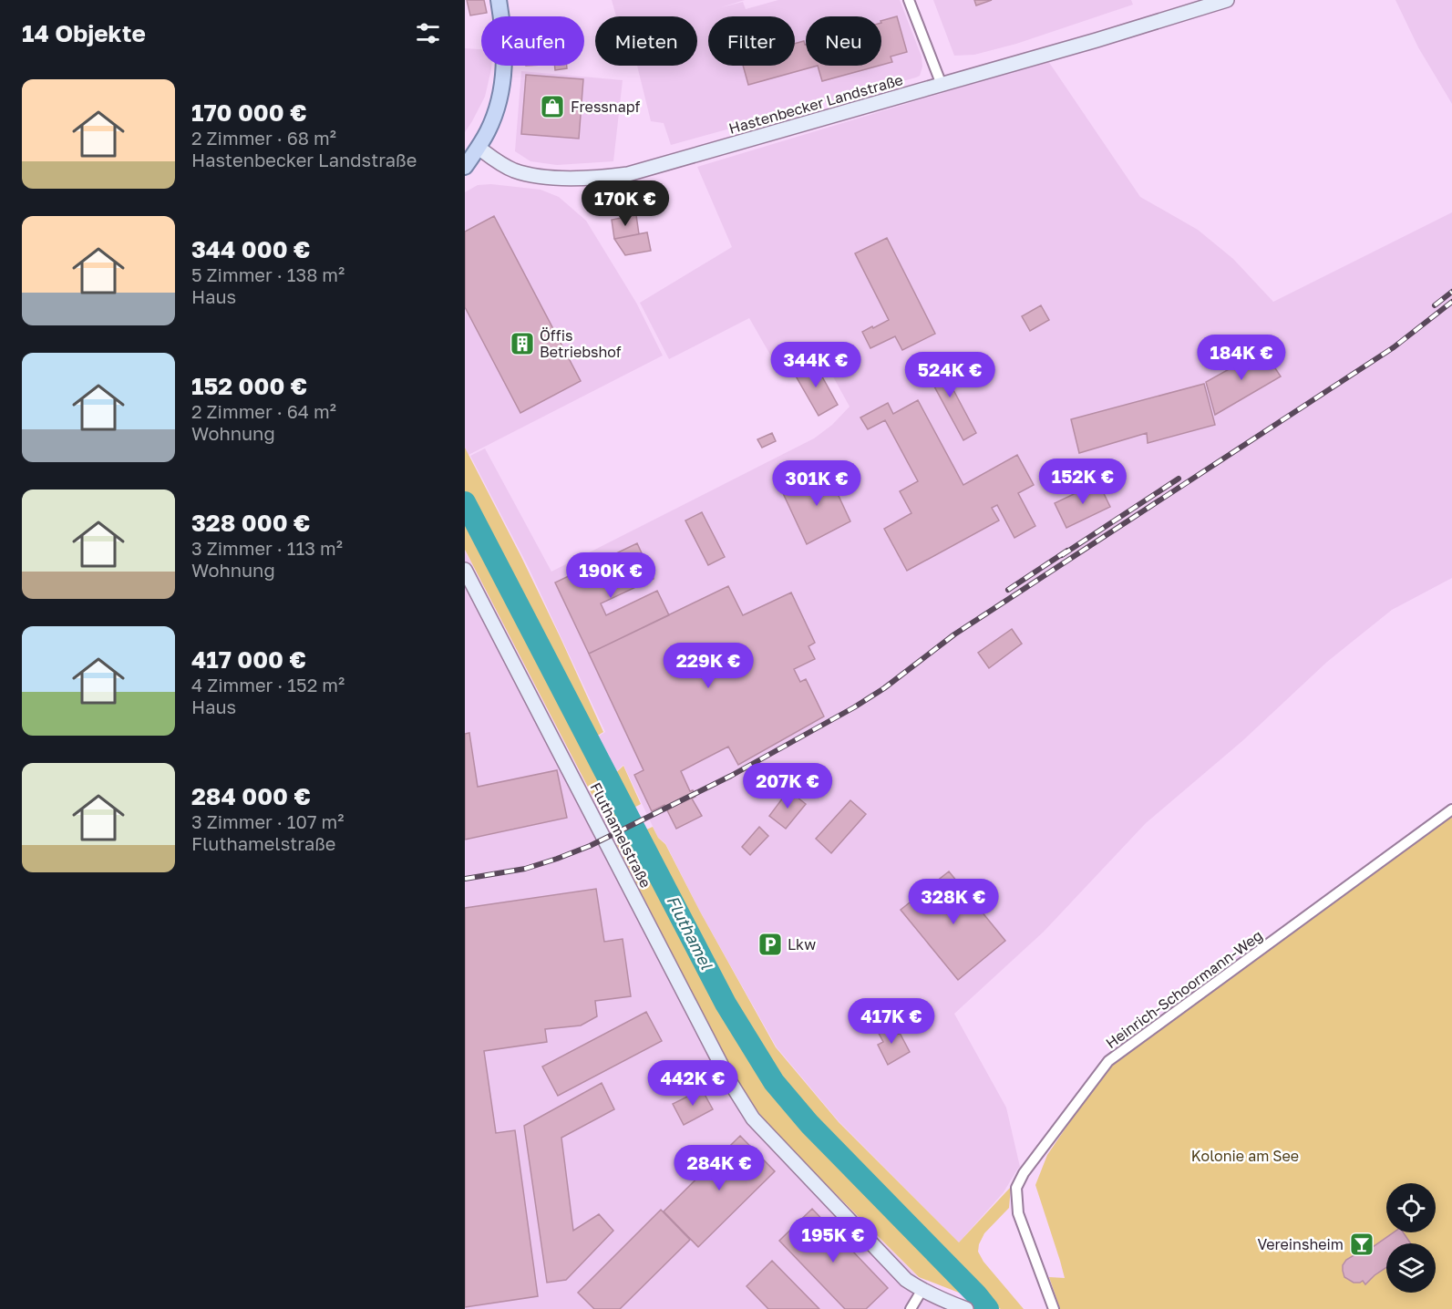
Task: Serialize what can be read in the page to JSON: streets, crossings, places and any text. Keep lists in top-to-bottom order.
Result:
{
  "streets": {
    "main road": ["Hastenbecker Landstraße", "Fluthamelstraße"],
    "street": ["Heinrich-Schoormann-Weg"]
  },
  "water": ["Fluthamel"],
  "parks": ["Kolonie am See"],
  "places": {
    "shop": ["Fressnapf"],
    "building": ["Öffis Betriebshof"],
    "parking": ["Lkw"],
    "bar": ["Vereinsheim"]
  },
  "page": {
    "heading": "14 Objekte",
    "chip": [
      "Kaufen",
      "Mieten",
      "Filter",
      "Neu"
    ],
    "list": [
      {
        "name": "170 000 €",
        "note": "2 Zimmer · 68 m² · Hastenbecker Landstraße"
      },
      {
        "name": "344 000 €",
        "note": "5 Zimmer · 138 m² · Haus"
      },
      {
        "name": "152 000 €",
        "note": "2 Zimmer · 64 m² · Wohnung"
      },
      {
        "name": "328 000 €",
        "note": "3 Zimmer · 113 m² · Wohnung"
      },
      {
        "name": "417 000 €",
        "note": "4 Zimmer · 152 m² · Haus"
      },
      {
        "name": "284 000 €",
        "note": "3 Zimmer · 107 m² · Fluthamelstraße"
      }
    ],
    "price": [
      "170K €",
      "184K €",
      "344K €",
      "524K €",
      "152K €",
      "301K €",
      "190K €",
      "229K €",
      "207K €",
      "328K €",
      "417K €",
      "442K €",
      "284K €",
      "195K €"
    ]
  }
}
